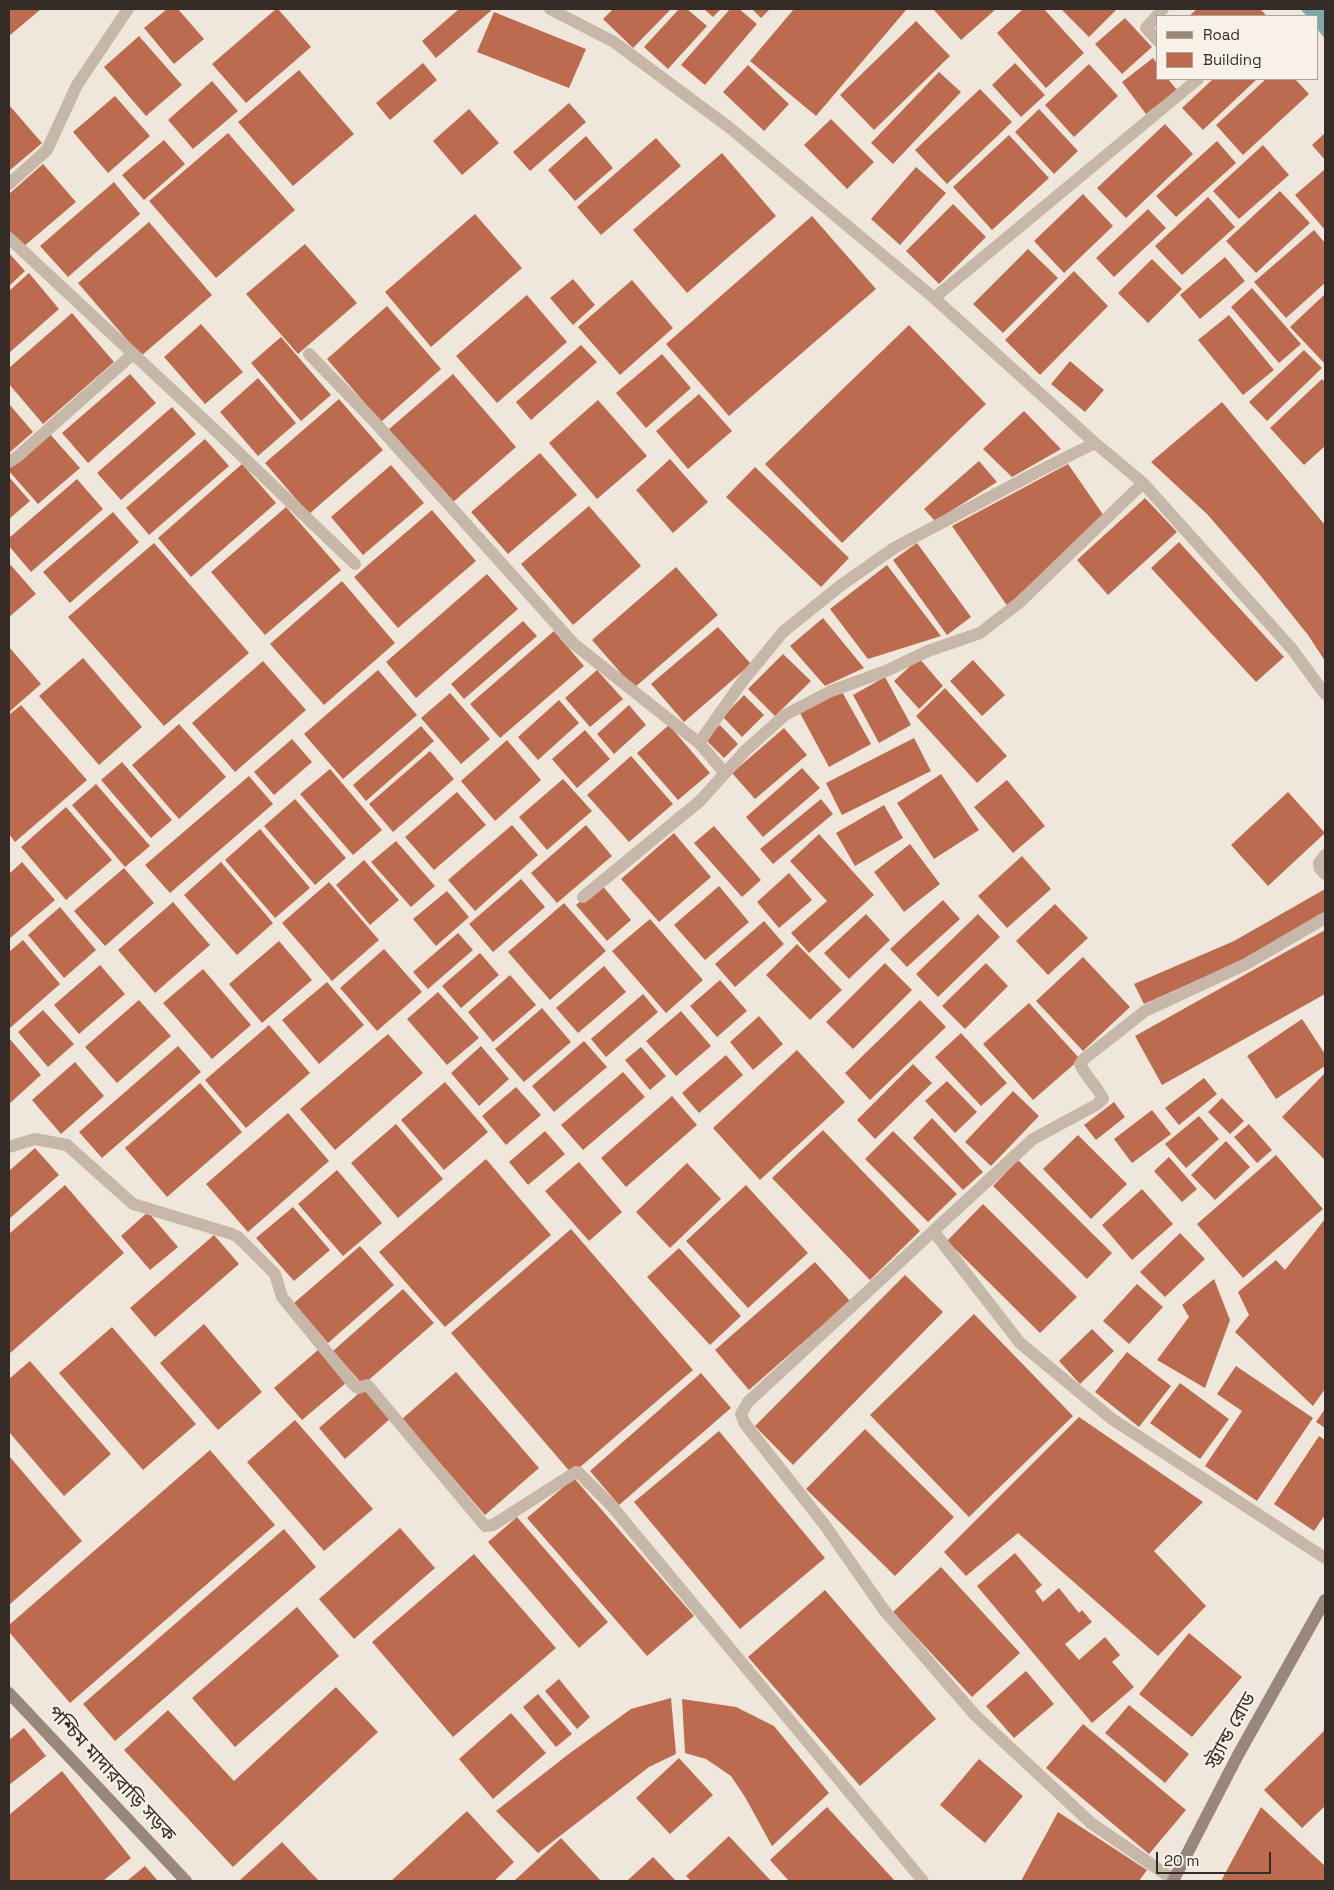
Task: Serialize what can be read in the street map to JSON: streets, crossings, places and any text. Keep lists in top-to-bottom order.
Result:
{
  "streets": {
    "main road": ["স্ট্র্যান্ড রোড", "পশ্চিম মাদারবাড়ি সড়ক"]
  },
  "legend": ["Road", "Building"],
  "scale_bar": "20 m"
}
